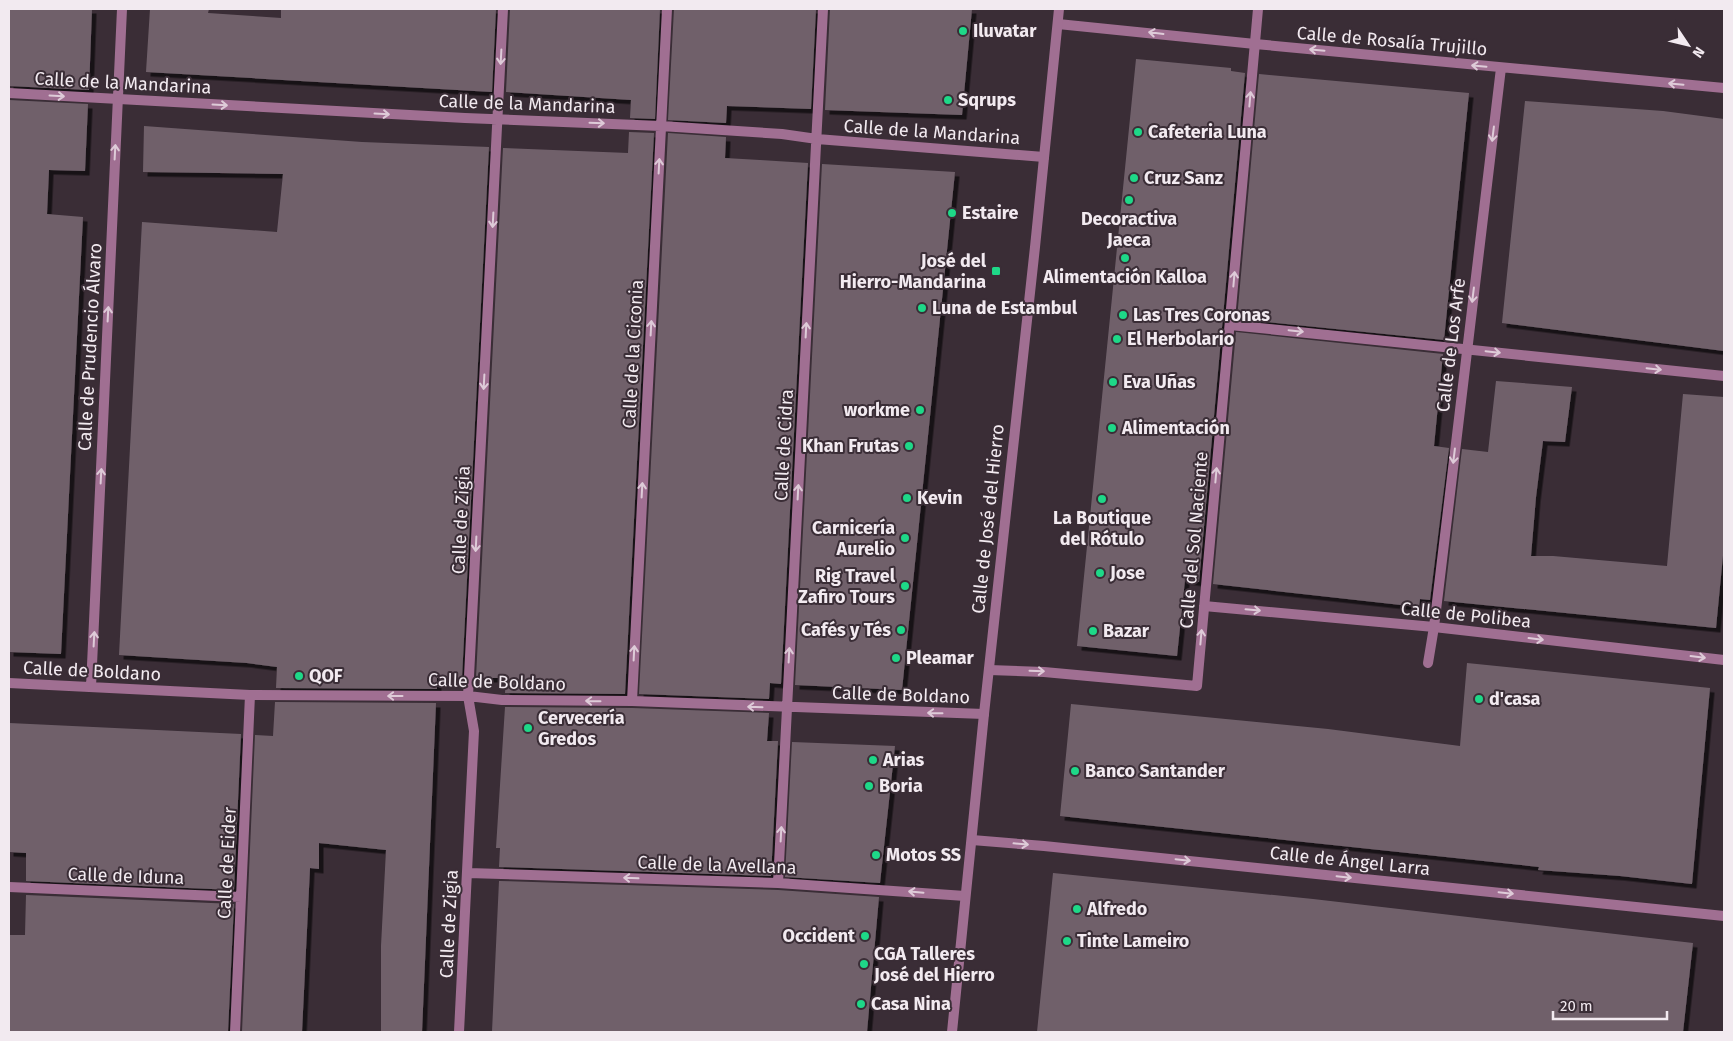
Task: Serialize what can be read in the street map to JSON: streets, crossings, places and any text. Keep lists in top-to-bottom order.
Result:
{
  "streets": {
    "street": [
      "Calle de Rosalía Trujillo",
      "Calle de la Mandarina",
      "Calle de Los Arfe",
      "Calle de Prudencio Álvaro",
      "Calle de la Ciconia",
      "Calle de Cidra",
      "Calle de José del Hierro",
      "Calle de Zigia",
      "Calle del Sol Naciente",
      "Calle de Polibea",
      "Calle de Boldano",
      "Calle de Ángel Larra",
      "Calle de Eider",
      "Calle de la Avellana",
      "Calle de Iduna"
    ]
  },
  "crossings": [
    ["Calle de Rosalía Trujillo", "Calle de Los Arfe"],
    ["Calle de Rosalía Trujillo", "Calle de José del Hierro"],
    ["Calle de Rosalía Trujillo", "Calle del Sol Naciente"],
    ["Calle de la Mandarina", "Calle de Prudencio Álvaro"],
    ["Calle de la Mandarina", "Calle de la Ciconia"],
    ["Calle de la Mandarina", "Calle de Cidra"],
    ["Calle de la Mandarina", "Calle de José del Hierro"],
    ["Calle de la Mandarina", "Calle de Zigia"],
    ["Calle de Los Arfe", "Calle de Polibea"],
    ["Calle de Prudencio Álvaro", "Calle de Boldano"],
    ["Calle de la Ciconia", "Calle de Boldano"],
    ["Calle de Cidra", "Calle de Boldano"],
    ["Calle de Cidra", "Calle de la Avellana"],
    ["Calle de José del Hierro", "Calle del Sol Naciente"],
    ["Calle de José del Hierro", "Calle de Boldano"],
    ["Calle de José del Hierro", "Calle de Ángel Larra"],
    ["Calle de José del Hierro", "Calle de la Avellana"],
    ["Calle de Zigia", "Calle de Boldano"],
    ["Calle de Zigia", "Calle de la Avellana"],
    ["Calle del Sol Naciente", "Calle de Polibea"],
    ["Calle de Boldano", "Calle de Eider"],
    ["Calle de Eider", "Calle de Iduna"]
  ],
  "one_way": [
    "Calle de Rosalía Trujillo",
    "Calle de la Mandarina",
    "Calle de Los Arfe",
    "Calle de Prudencio Álvaro",
    "Calle de la Ciconia",
    "Calle de Cidra",
    "Calle de Zigia",
    "Calle de Polibea",
    "Calle de Boldano",
    "Calle de Ángel Larra",
    "Calle de la Avellana"
  ],
  "places": {
    "other": [
      "Iluvatar",
      "Sqrups",
      "Cafeteria Luna",
      "Cruz Sanz",
      "Decoractiva Jaeca",
      "Estaire",
      "Alimentación Kalloa",
      "Luna de Estambul",
      "Las Tres Coronas",
      "El Herbolario",
      "Eva Uñas",
      "workme",
      "Alimentación",
      "Khan Frutas",
      "Kevin",
      "La Boutique del Rótulo",
      "Carnicería Aurelio",
      "Jose",
      "Rig Travel Zafiro Tours",
      "Cafés y Tés",
      "Bazar",
      "Pleamar",
      "QOF",
      "d'casa",
      "Cervecería Gredos",
      "Arias",
      "Banco Santander",
      "Boria",
      "Motos SS",
      "Alfredo",
      "Occident",
      "Tinte Lameiro",
      "CGA Talleres José del Hierro",
      "Casa Nina"
    ],
    "transit": ["José del Hierro-Mandarina"]
  },
  "scale_bar": "20 m",
  "north": "bottom right"
}
